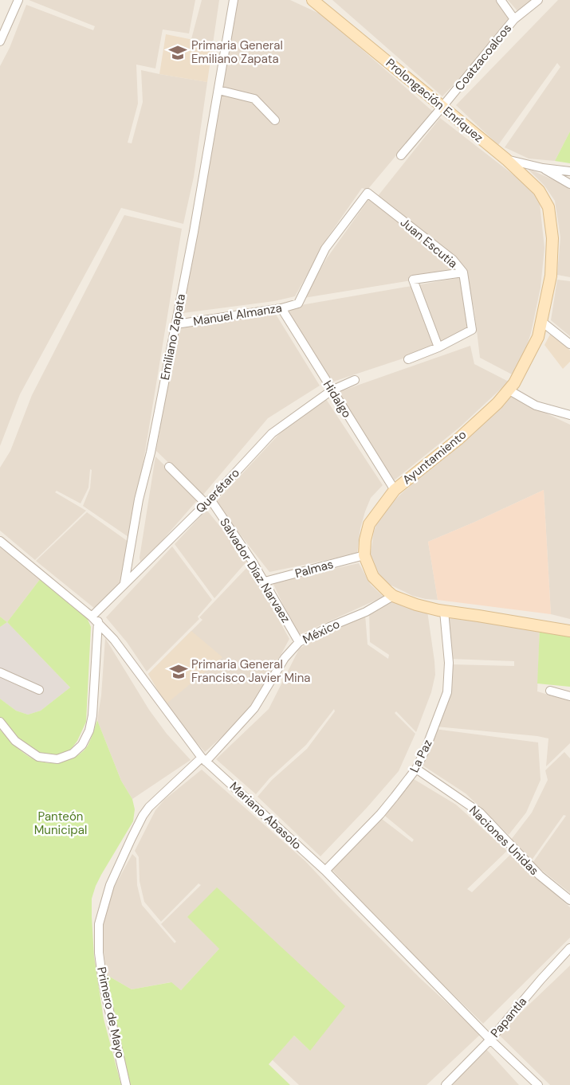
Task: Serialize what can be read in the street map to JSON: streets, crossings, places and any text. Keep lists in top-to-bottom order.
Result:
{
  "streets": {
    "street": [
      "Coatzacoalcos",
      "Prolongación Enríquez",
      "Juan Escutia",
      "Manuel Almanza",
      "Emiliano Zapata",
      "Hidalgo",
      "Ayuntamiento",
      "Querétaro",
      "Palmas",
      "Salvador Díaz Narvaez",
      "México",
      "La Paz",
      "Mariano Abasolo",
      "Naciones Unidas",
      "Primero de Mayo",
      "Papantla"
    ]
  },
  "crossings": [
    ["Coatzacoalcos", "Prolongación Enríquez"],
    ["Prolongación Enríquez", "Ayuntamiento"],
    ["Juan Escutia", "Manuel Almanza"],
    ["Manuel Almanza", "Emiliano Zapata"],
    ["Manuel Almanza", "Hidalgo"],
    ["Emiliano Zapata", "Querétaro"],
    ["Hidalgo", "Ayuntamiento"],
    ["Hidalgo", "Querétaro"],
    ["Ayuntamiento", "Palmas"],
    ["Ayuntamiento", "México"],
    ["Ayuntamiento", "La Paz"],
    ["Querétaro", "Salvador Díaz Narvaez"],
    ["Querétaro", "Mariano Abasolo"],
    ["Palmas", "Salvador Díaz Narvaez"],
    ["Salvador Díaz Narvaez", "México"],
    ["México", "Mariano Abasolo"],
    ["México", "Primero de Mayo"],
    ["La Paz", "Mariano Abasolo"],
    ["La Paz", "Naciones Unidas"],
    ["Mariano Abasolo", "Primero de Mayo"],
    ["Mariano Abasolo", "Papantla"]
  ],
  "parks": ["Panteón Municipal"],
  "places": {
    "school or university": ["Primaria General Emiliano Zapata", "Primaria General Francisco Javier Mina"]
  }
}
